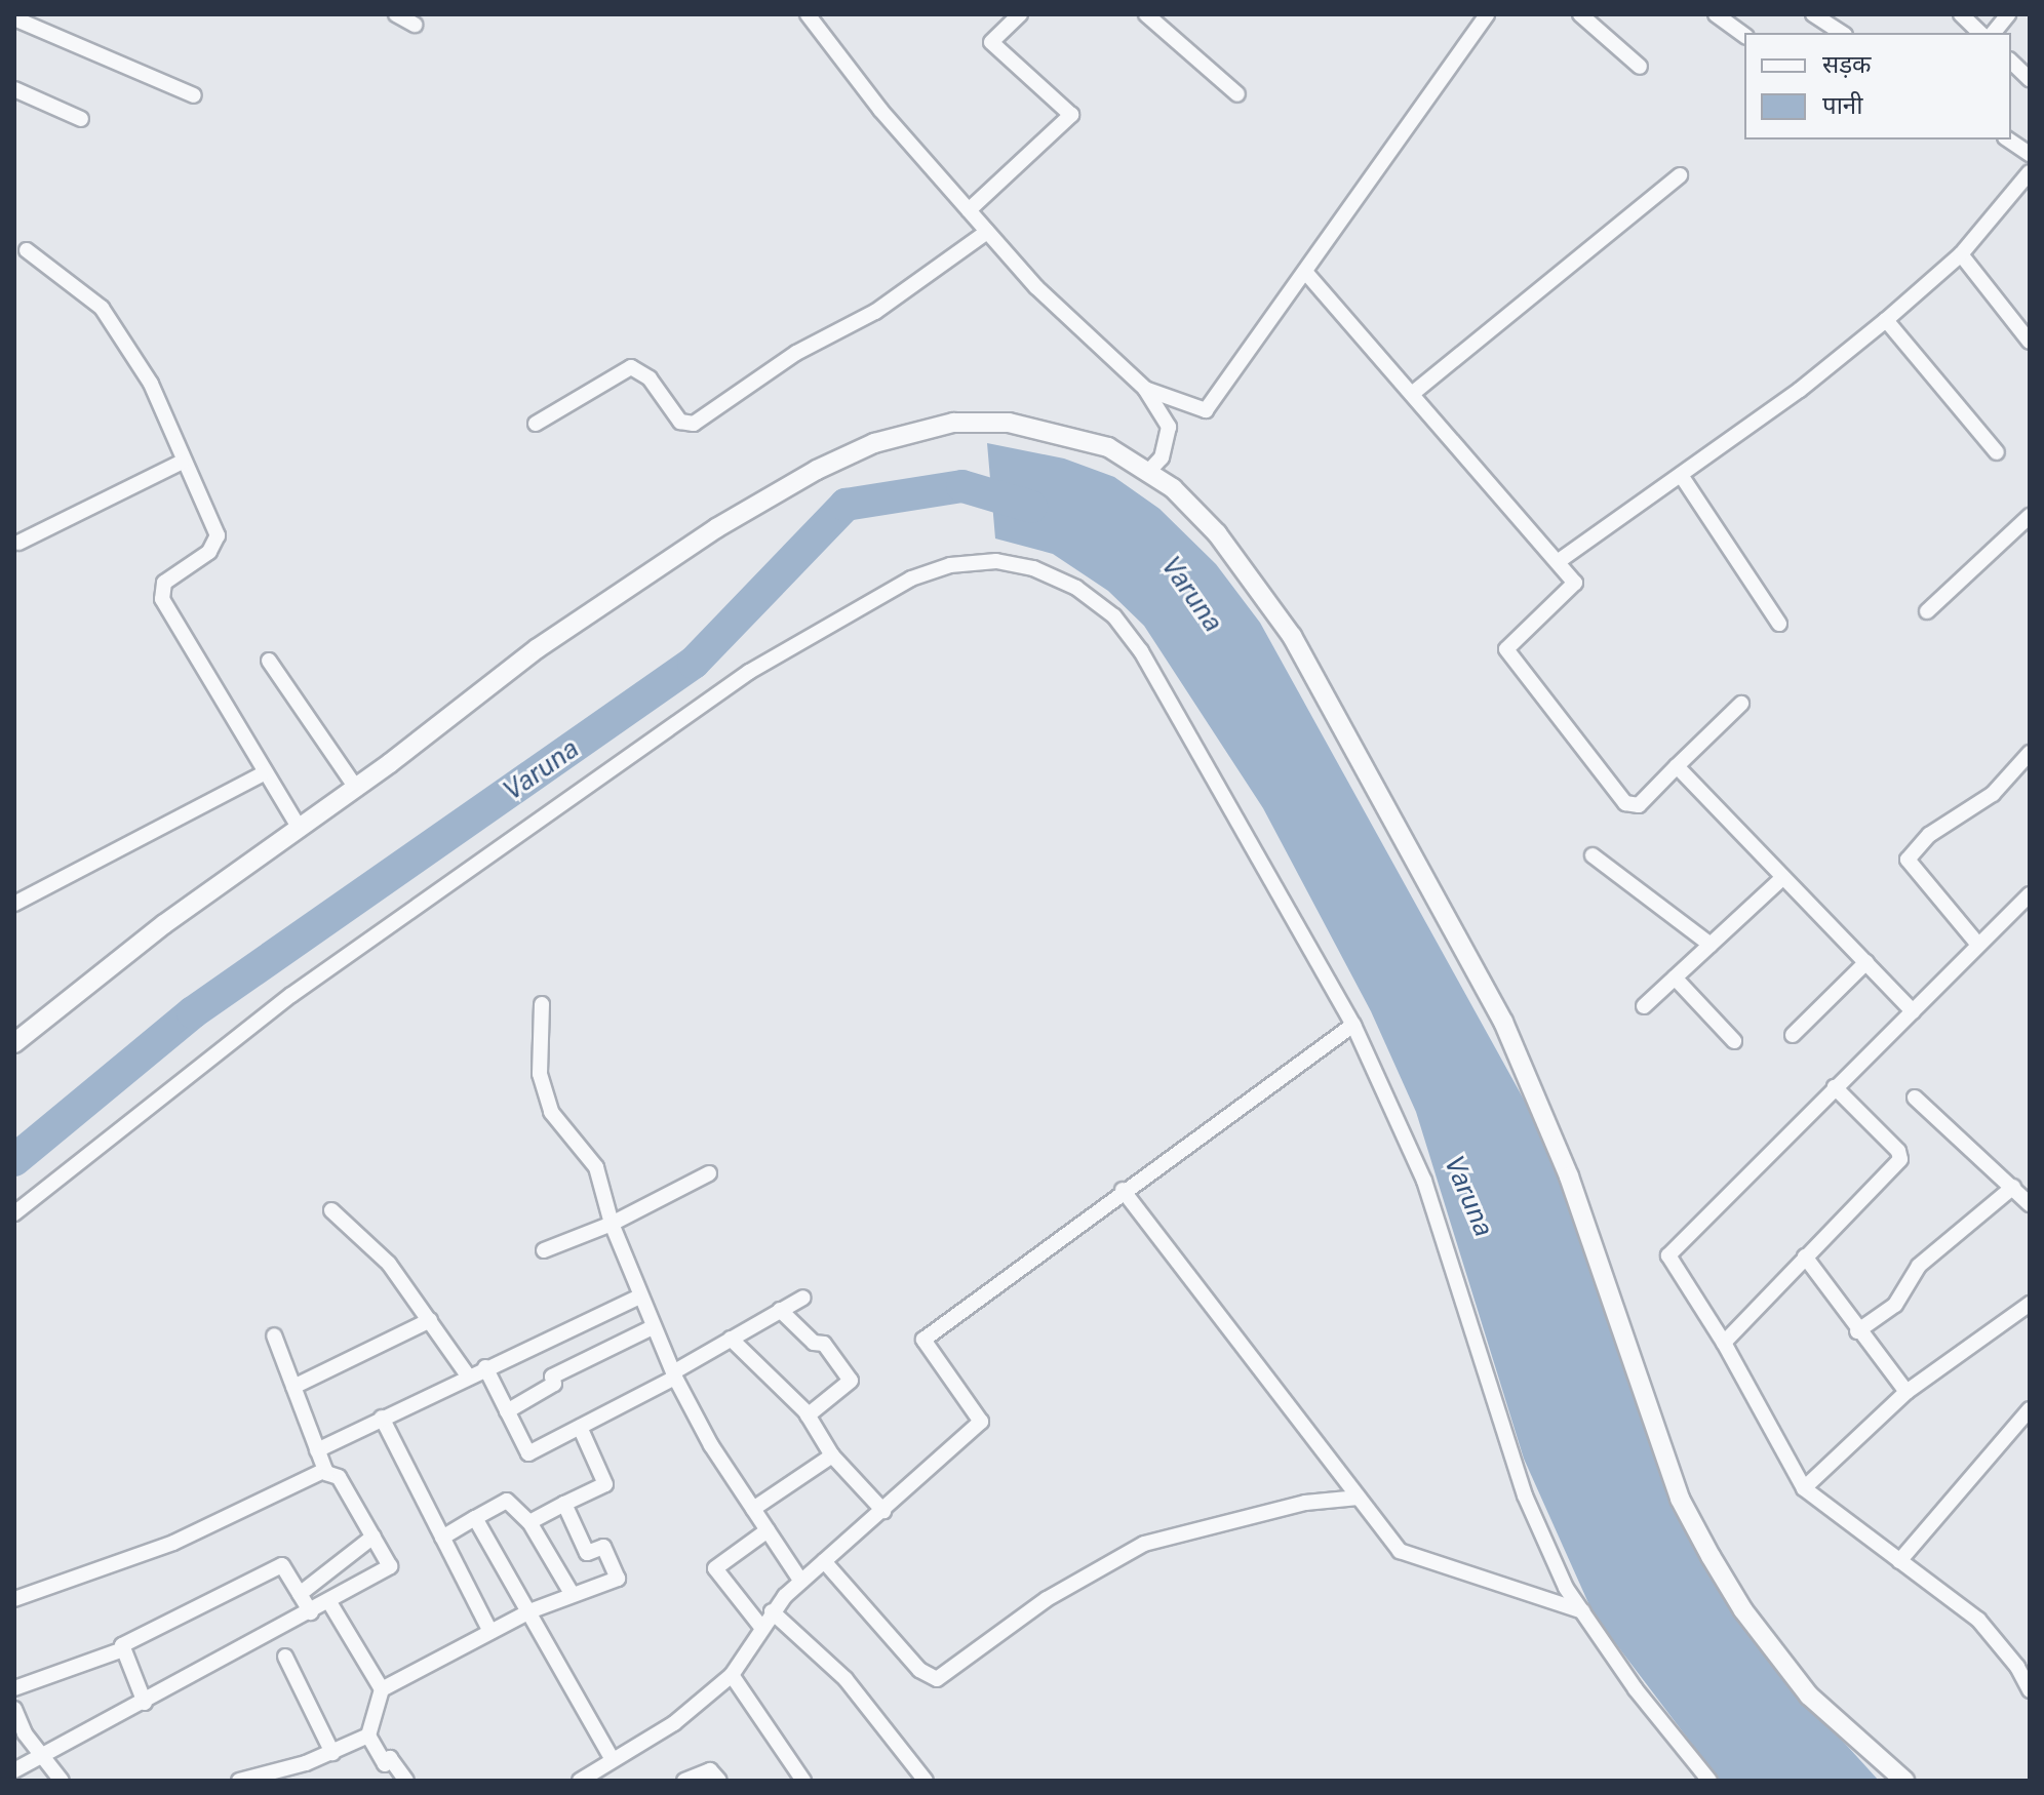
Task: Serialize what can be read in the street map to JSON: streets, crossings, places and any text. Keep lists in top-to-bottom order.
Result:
{
  "water": ["Varuna"],
  "legend": ["सड़क", "पानी"]
}
